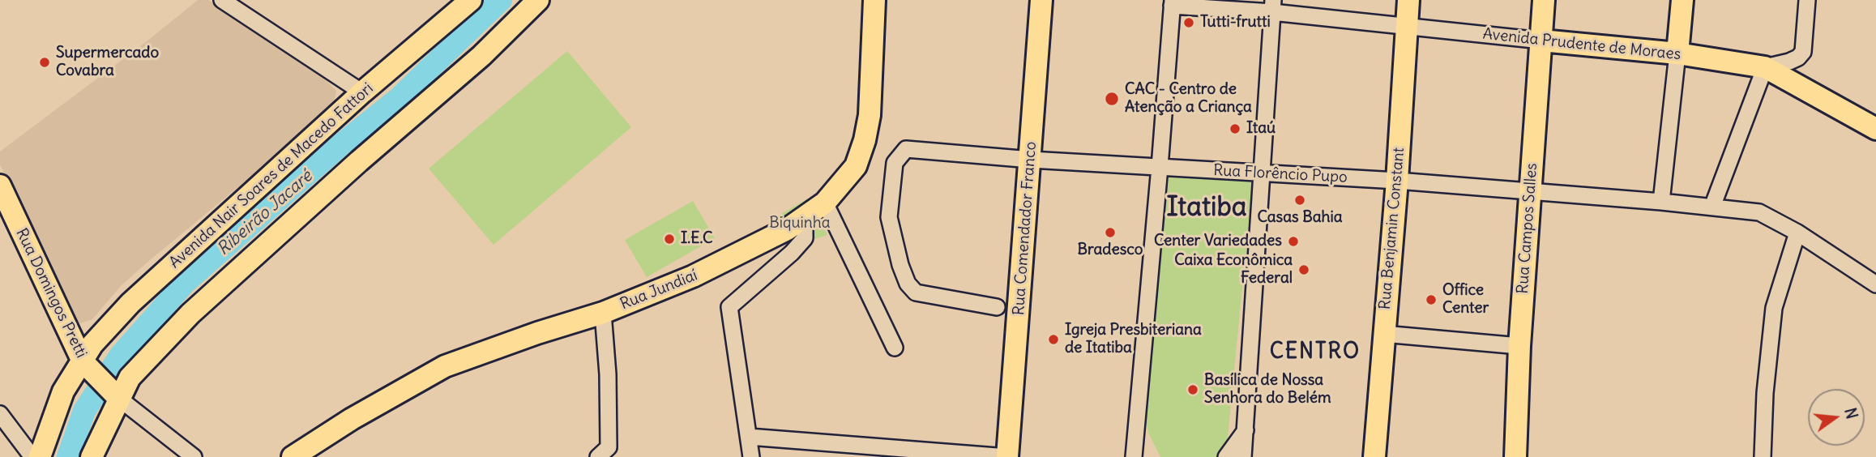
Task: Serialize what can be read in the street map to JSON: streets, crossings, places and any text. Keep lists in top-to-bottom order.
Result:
{
  "streets": {
    "main road": [
      "Avenida Prudente de Moraes",
      "Avenida Nair Soares de Macedo Fattori",
      "Rua Comendador Franco",
      "Rua Benjamin Constant",
      "Rua Campos Salles",
      "Rua Jundiaí",
      "Rua Domingos Pretti"
    ],
    "street": ["Rua Florêncio Pupo"]
  },
  "crossings": [
    ["Avenida Prudente de Moraes", "Rua Benjamin Constant"],
    ["Avenida Prudente de Moraes", "Rua Campos Salles"],
    ["Rua Florêncio Pupo", "Rua Comendador Franco"],
    ["Rua Florêncio Pupo", "Rua Benjamin Constant"],
    ["Rua Florêncio Pupo", "Rua Campos Salles"],
    ["Avenida Nair Soares de Macedo Fattori", "Rua Domingos Pretti"]
  ],
  "districts": ["Itatiba", "CENTRO"],
  "water": ["Ribeirão Jacaré"],
  "parks": ["Biquinha"],
  "places": [
    "Tutti-frutti",
    "Supermercado Covabra",
    "CAC - Centro de Atenção a Criança",
    "Itaú",
    "Casas Bahia",
    "Bradesco",
    "I.E.C",
    "Center Variedades",
    "Caixa Econômica Federal",
    "Office Center",
    "Igreja Presbiteriana de Itatiba",
    "Basílica de Nossa Senhora do Belém"
  ],
  "north": "right"
}
